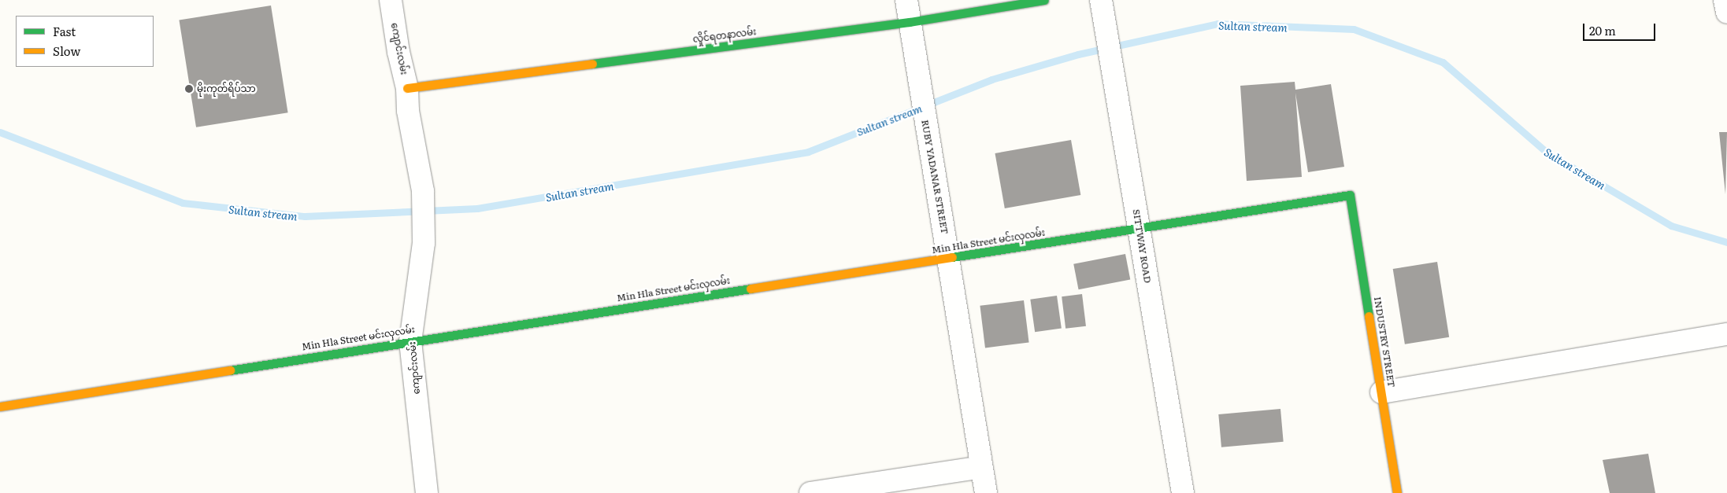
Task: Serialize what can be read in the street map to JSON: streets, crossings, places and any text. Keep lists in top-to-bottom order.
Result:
{
  "streets": {
    "street": [
      "လှိုင်ရတနာလမ်း",
      "ကျောင်းလမ်း",
      "RUBY YADANAR STREET",
      "Min Hla Street မင်းလှလမ်း",
      "SITTWAY ROAD",
      "INDUSTRY STREET"
    ]
  },
  "crossings": [
    ["လှိုင်ရတနာလမ်း", "ကျောင်းလမ်း"],
    ["လှိုင်ရတနာလမ်း", "RUBY YADANAR STREET"],
    ["ကျောင်းလမ်း", "Min Hla Street မင်းလှလမ်း"],
    ["RUBY YADANAR STREET", "Min Hla Street မင်းလှလမ်း"],
    ["Min Hla Street မင်းလှလမ်း", "SITTWAY ROAD"],
    ["Min Hla Street မင်းလှလမ်း", "INDUSTRY STREET"]
  ],
  "water": ["Sultan stream"],
  "places": ["မိုးကုတ်ရိပ်သာ"],
  "legend": ["Fast", "Slow"],
  "scale_bar": "20 m"
}
